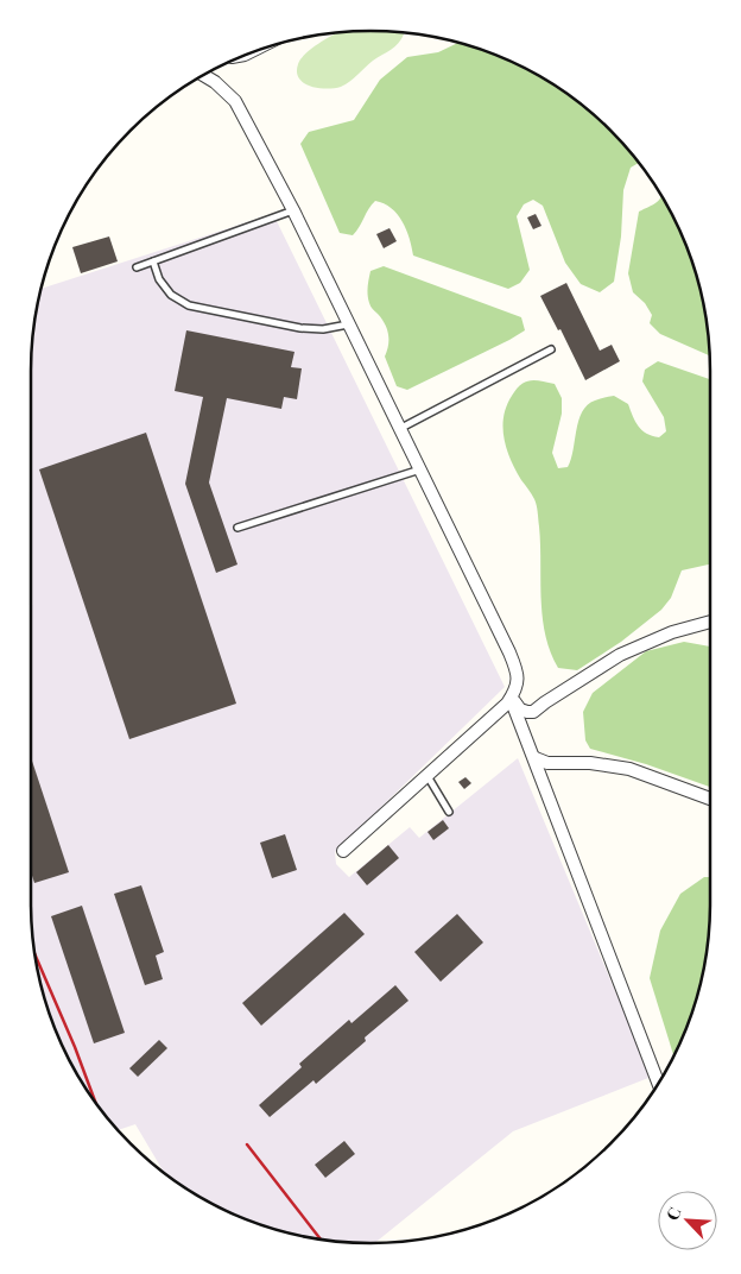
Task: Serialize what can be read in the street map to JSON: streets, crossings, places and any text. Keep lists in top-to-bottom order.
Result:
{
  "north": "top left"
}
